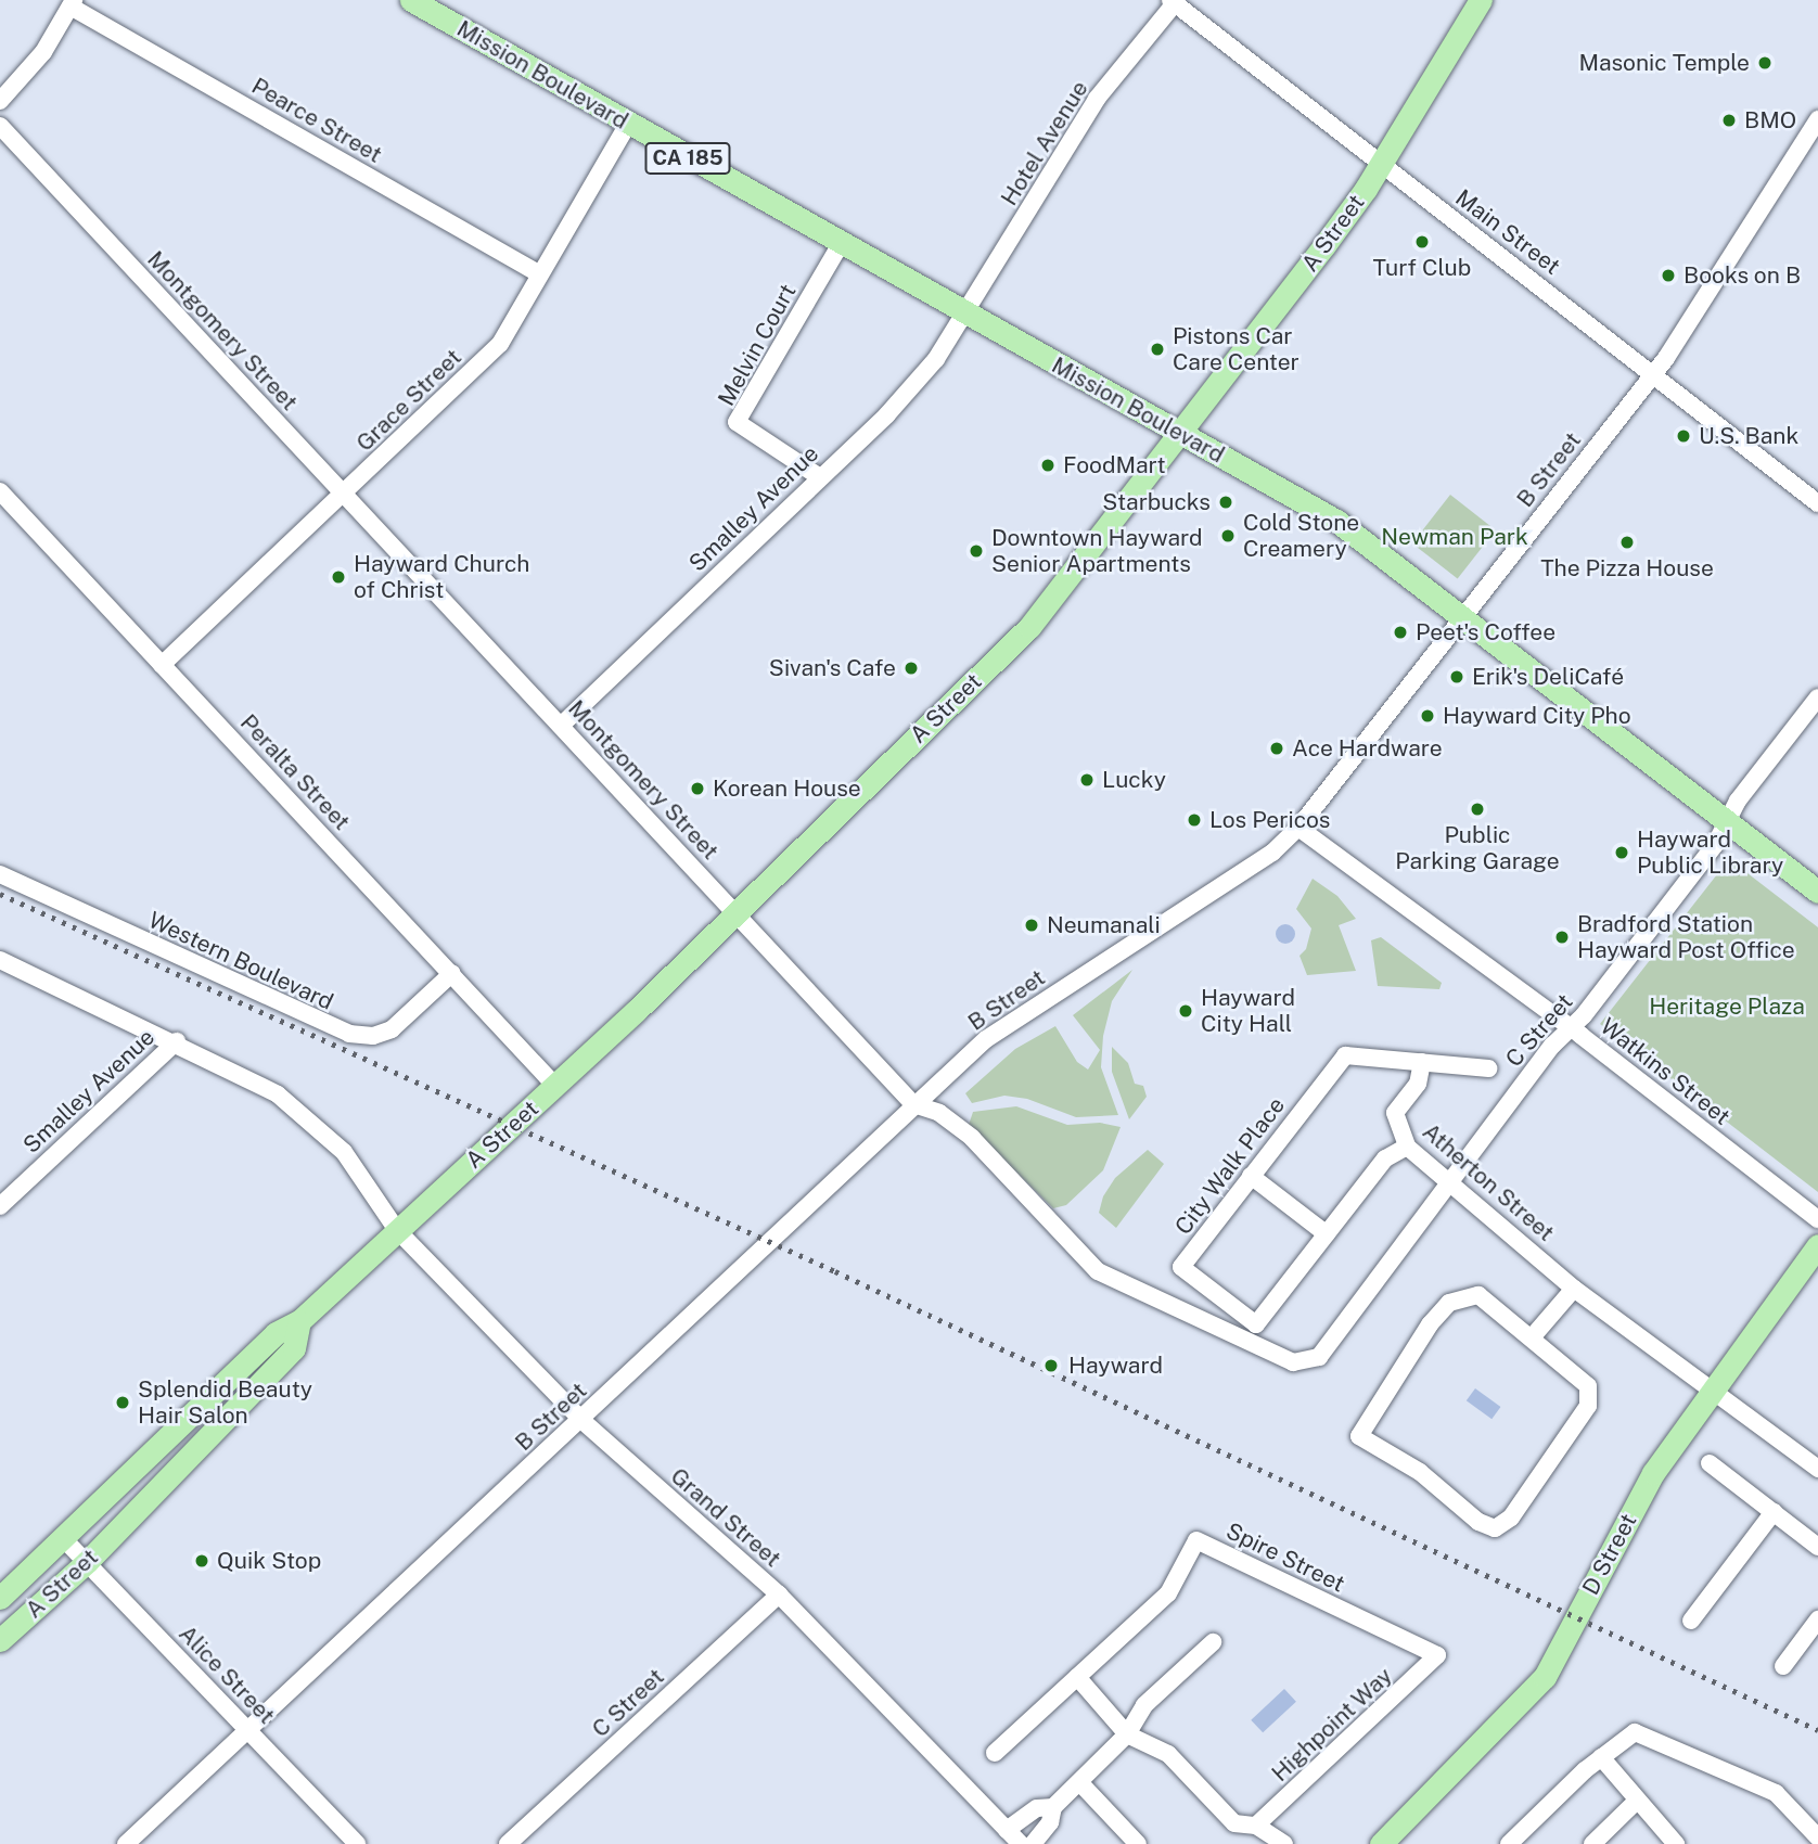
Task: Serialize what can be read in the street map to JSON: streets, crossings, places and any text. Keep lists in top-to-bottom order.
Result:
{
  "streets": {
    "main road": [
      "Mission Boulevard",
      "CA 185",
      "A Street",
      "D Street"
    ],
    "street": [
      "Pearce Street",
      "Hotel Avenue",
      "Main Street",
      "Montgomery Street",
      "Melvin Court",
      "Grace Street",
      "B Street",
      "Smalley Avenue",
      "Peralta Street",
      "Western Boulevard",
      "C Street",
      "Watkins Street",
      "City Walk Place",
      "Atherton Street",
      "Grand Street",
      "Spire Street",
      "Alice Street",
      "Highpoint Way"
    ]
  },
  "crossings": [
    ["Mission Boulevard", "Hotel Avenue"],
    ["Mission Boulevard", "A Street"],
    ["Mission Boulevard", "Melvin Court"],
    ["Mission Boulevard", "Grace Street"],
    ["Mission Boulevard", "B Street"],
    ["Mission Boulevard", "Smalley Avenue"],
    ["Mission Boulevard", "C Street"],
    ["Pearce Street", "Grace Street"],
    ["Hotel Avenue", "Main Street"],
    ["Hotel Avenue", "Smalley Avenue"],
    ["Main Street", "A Street"],
    ["Main Street", "B Street"],
    ["A Street", "Montgomery Street"],
    ["A Street", "Peralta Street"],
    ["A Street", "Grand Street"],
    ["A Street", "Alice Street"],
    ["Montgomery Street", "Grace Street"],
    ["Montgomery Street", "B Street"],
    ["Montgomery Street", "Smalley Avenue"],
    ["Montgomery Street", "C Street"],
    ["Melvin Court", "Smalley Avenue"],
    ["Grace Street", "Peralta Street"],
    ["B Street", "Watkins Street"],
    ["B Street", "Grand Street"],
    ["B Street", "Alice Street"],
    ["Peralta Street", "Western Boulevard"],
    ["C Street", "Watkins Street"],
    ["C Street", "Atherton Street"],
    ["C Street", "Grand Street"],
    ["City Walk Place", "Atherton Street"],
    ["Atherton Street", "D Street"],
    ["Spire Street", "Highpoint Way"]
  ],
  "parks": ["Newman Park", "Heritage Plaza"],
  "places": [
    "Masonic Temple",
    "BMO",
    "Turf Club",
    "Books on B",
    "Pistons Car Care Center",
    "U.S. Bank",
    "FoodMart",
    "Starbucks",
    "Cold Stone Creamery",
    "The Pizza House",
    "Downtown Hayward Senior Apartments",
    "Hayward Church of Christ",
    "Peet's Coffee",
    "Sivan's Cafe",
    "Erik's DeliCafé",
    "Hayward City Pho",
    "Ace Hardware",
    "Lucky",
    "Korean House",
    "Public Parking Garage",
    "Los Pericos",
    "Hayward Public Library",
    "Neumanali",
    "Bradford Station Hayward Post Office",
    "Hayward City Hall",
    "Hayward",
    "Splendid Beauty Hair Salon",
    "Quik Stop"
  ]
}
